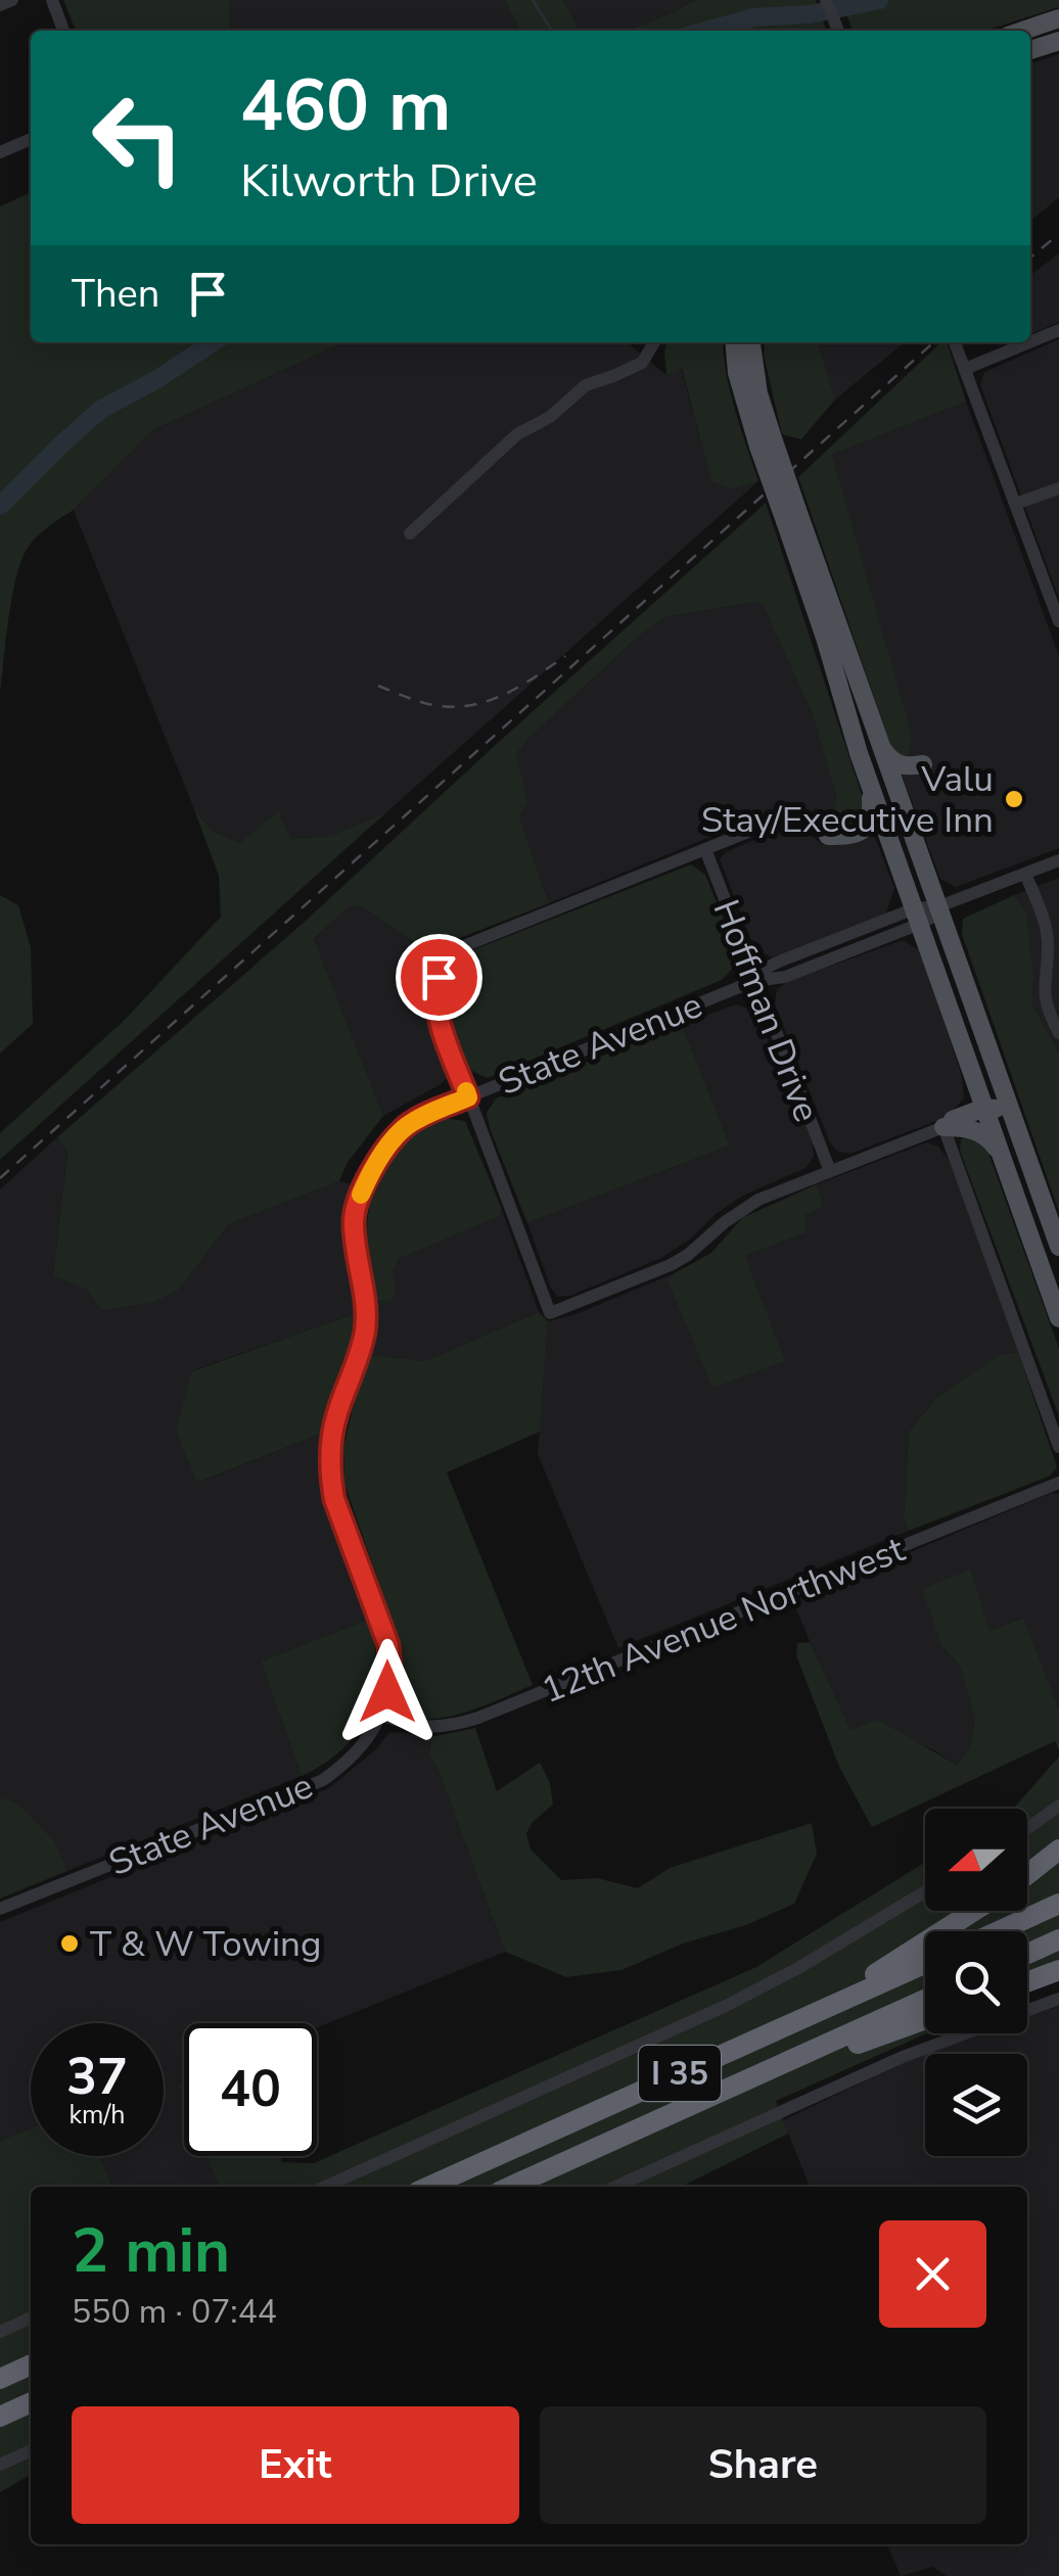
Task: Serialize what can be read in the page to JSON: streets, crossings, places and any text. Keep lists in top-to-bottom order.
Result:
{
  "streets": {
    "highway": ["I 35"],
    "street": ["Hoffman Drive", "State Avenue", "12th Avenue Northwest"]
  },
  "crossings": [
    ["Hoffman Drive", "State Avenue"],
    ["State Avenue", "12th Avenue Northwest"]
  ],
  "places": ["Valu Stay/Executive Inn", "T & W Towing"],
  "north": "left",
  "page": {
    "turn": ["460 m", "Kilworth Drive"],
    "then": "Then",
    "speed": "37 km/h",
    "limit": "40",
    "heading": ["2 min", "550 m · 07:44"],
    "buttons": ["Exit", "Share"]
  }
}
